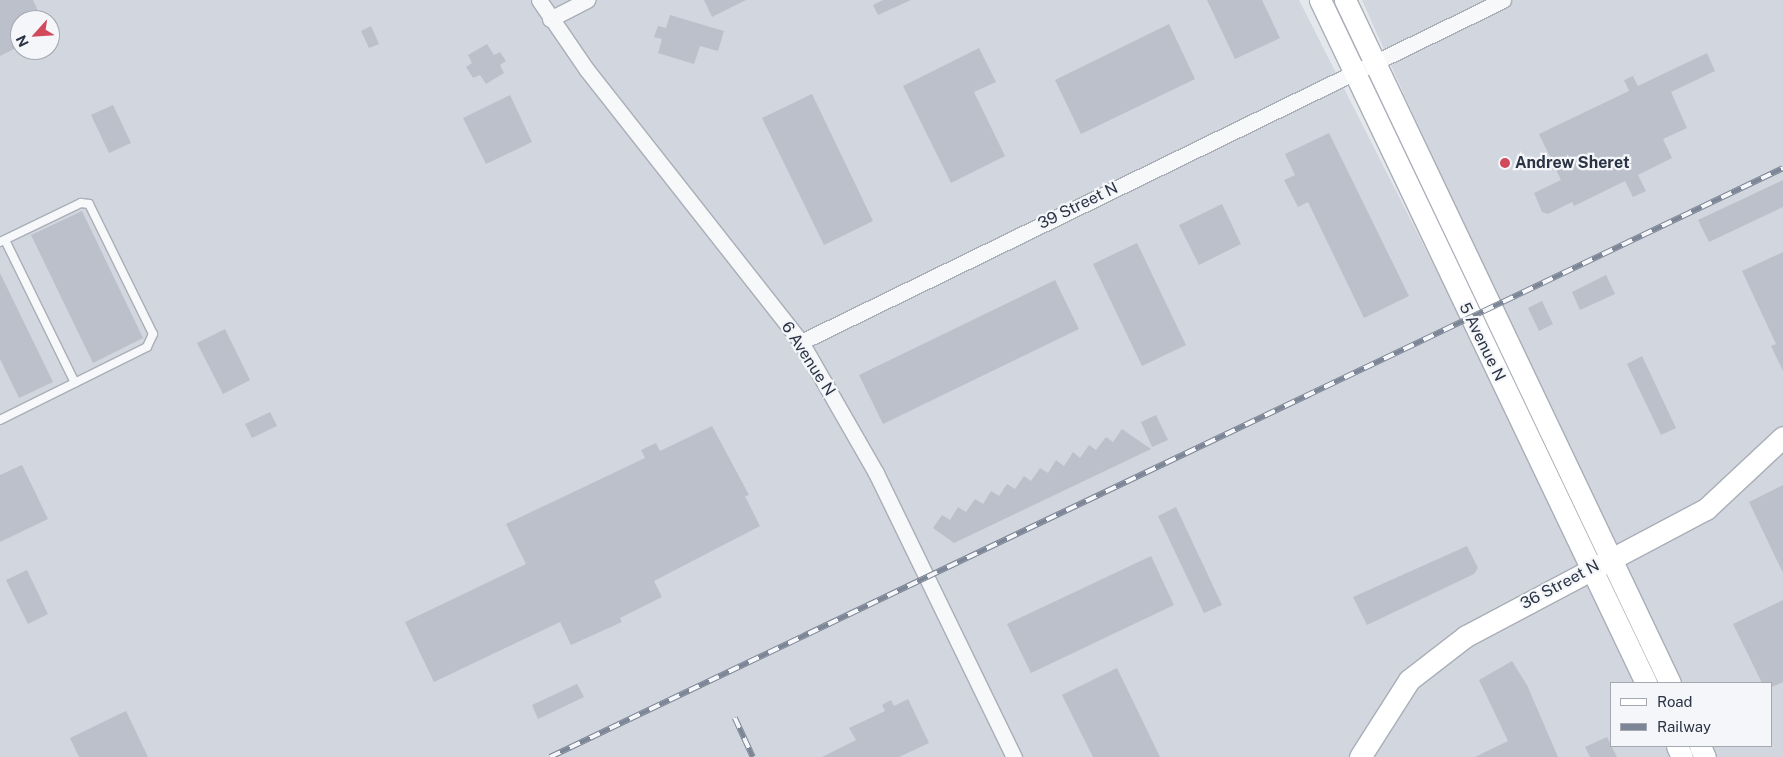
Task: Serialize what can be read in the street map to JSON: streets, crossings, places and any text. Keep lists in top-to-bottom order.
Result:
{
  "streets": {
    "main road": ["5 Avenue N", "36 Street N"],
    "street": ["39 Street N", "6 Avenue N"]
  },
  "crossings": [
    ["39 Street N", "5 Avenue N"],
    ["39 Street N", "6 Avenue N"],
    ["5 Avenue N", "36 Street N"]
  ],
  "places": ["Andrew Sheret"],
  "legend": ["Road", "Railway"],
  "north": "bottom left"
}
